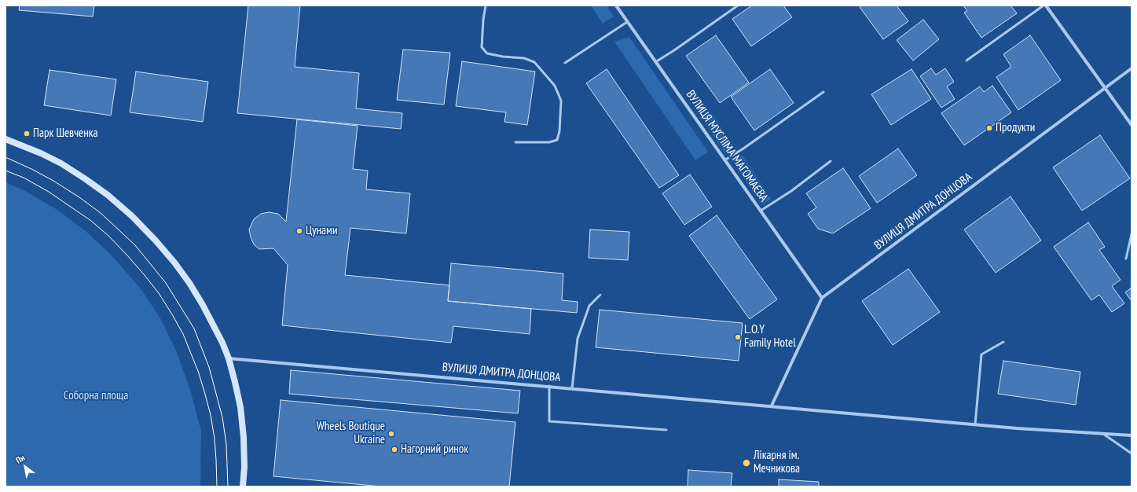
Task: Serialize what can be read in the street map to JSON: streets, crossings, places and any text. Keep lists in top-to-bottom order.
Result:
{
  "streets": {
    "street": ["ВУЛИЦЯ МУСЛІМА МАГОМАЄВА", "ВУЛИЦЯ ДМИТРА ДОНЦОВА"]
  },
  "crossings": [
    ["ВУЛИЦЯ МУСЛІМА МАГОМАЄВА", "ВУЛИЦЯ ДМИТРА ДОНЦОВА"]
  ],
  "parks": ["Соборна площа"],
  "places": [
    "Продукти",
    "Парк Шевченка",
    "Цунами",
    "L.O.Y Family Hotel",
    "Wheels Boutique Ukraine",
    "Нагорний ринок",
    "Лікарня ім. Мечникова"
  ],
  "north": "top left"
}
